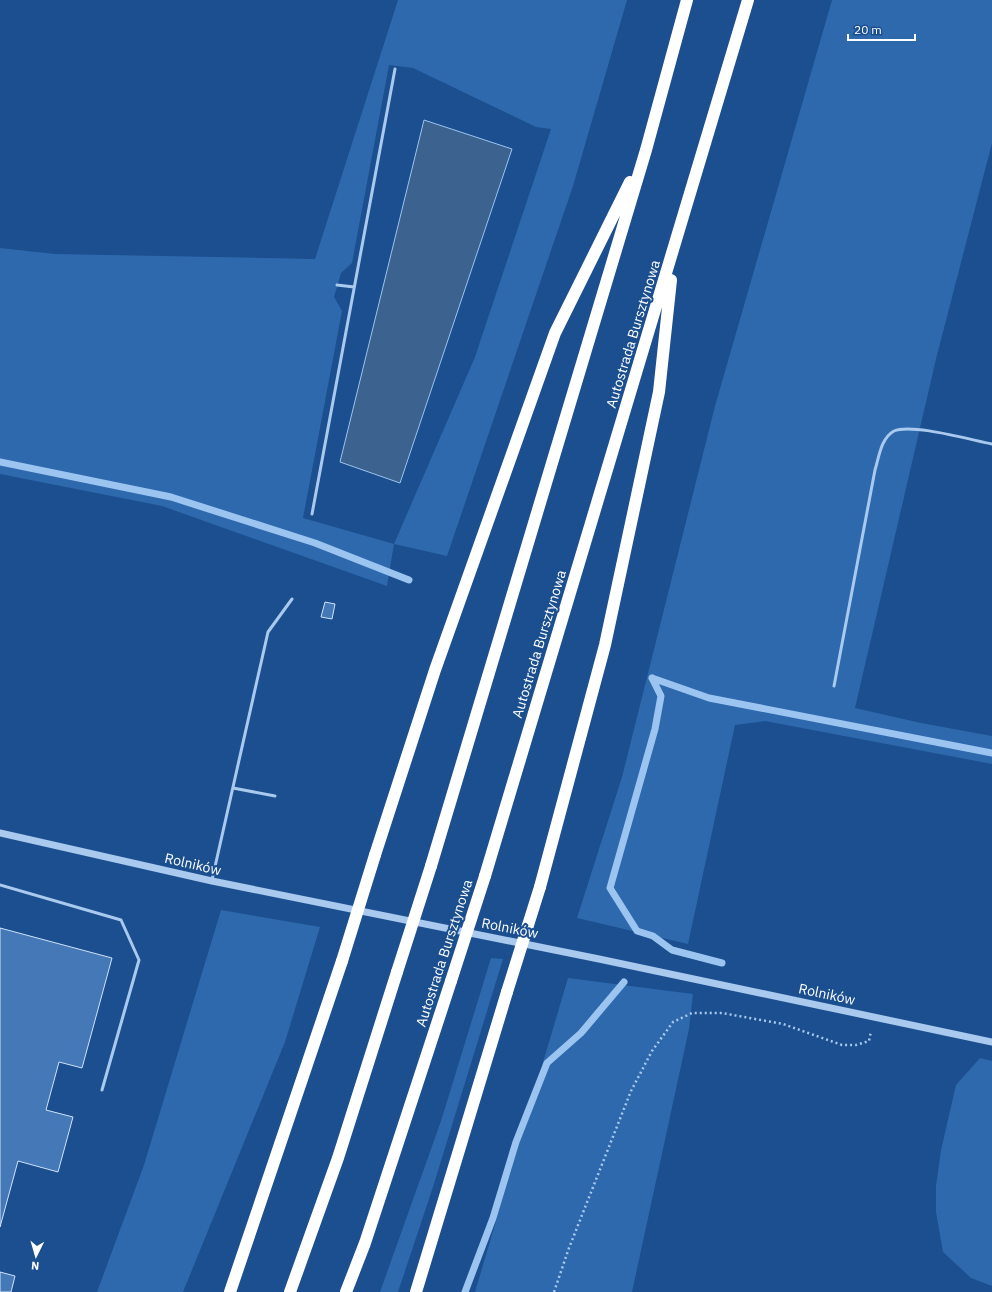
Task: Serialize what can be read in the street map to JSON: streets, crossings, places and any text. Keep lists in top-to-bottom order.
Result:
{
  "streets": {
    "highway": ["Autostrada Bursztynowa"],
    "street": ["Rolników"]
  },
  "scale_bar": "20 m",
  "north": "bottom"
}
